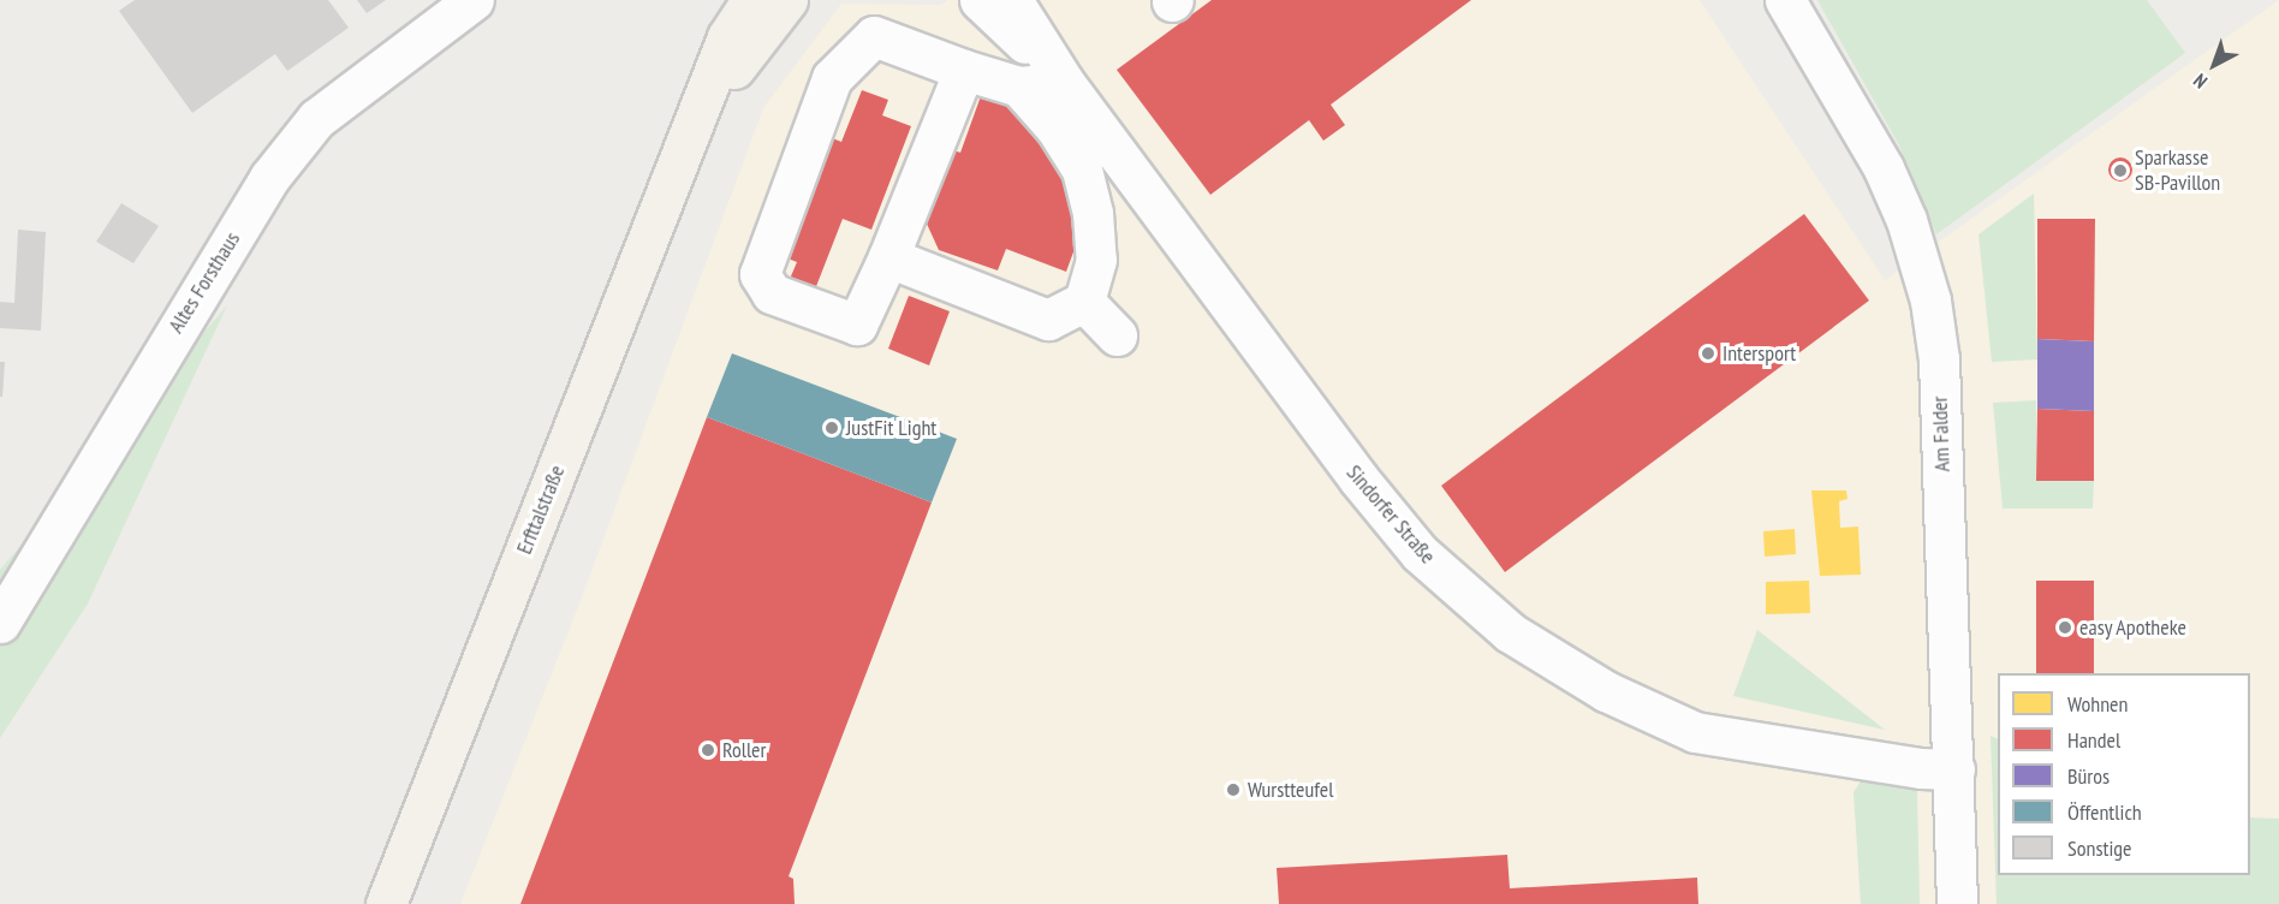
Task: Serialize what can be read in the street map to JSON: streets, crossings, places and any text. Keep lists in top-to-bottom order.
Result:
{
  "streets": {
    "main road": ["Erfttalstraße"],
    "street": ["Altes Forsthaus", "Am Falder", "Sindorfer Straße"]
  },
  "crossings": [
    ["Am Falder", "Sindorfer Straße"]
  ],
  "places": [
    "Sparkasse SB-Pavillon",
    "Intersport",
    "JustFit Light",
    "easy Apotheke",
    "Roller",
    "Wurstteufel"
  ],
  "legend": [
    "Wohnen",
    "Handel",
    "Büros",
    "Öffentlich",
    "Sonstige"
  ],
  "north": "bottom left"
}
